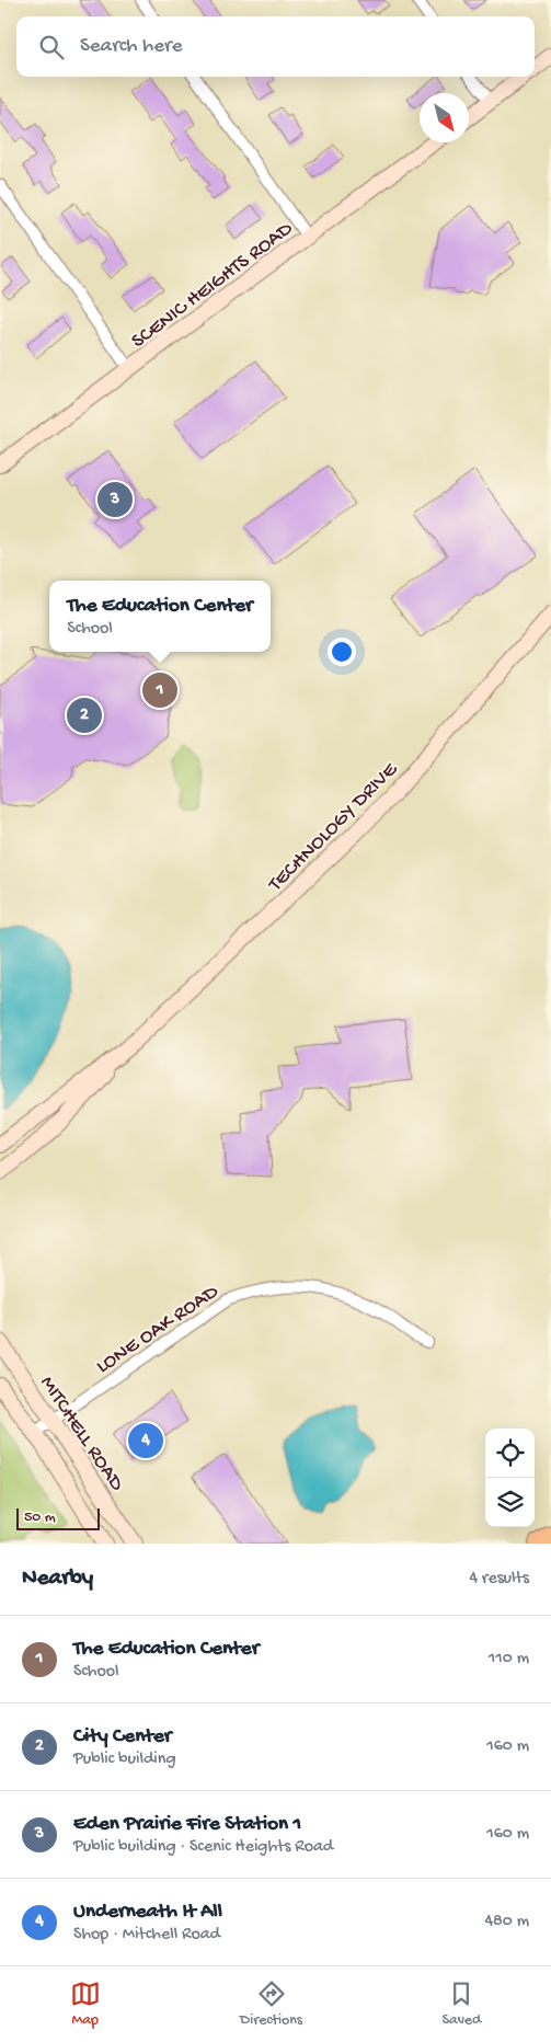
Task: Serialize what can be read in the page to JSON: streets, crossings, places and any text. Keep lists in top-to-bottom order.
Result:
{
  "streets": {
    "street": [
      "SCENIC HEIGHTS ROAD",
      "TECHNOLOGY DRIVE",
      "LONE OAK ROAD",
      "MITCHELL ROAD"
    ]
  },
  "crossings": [
    ["LONE OAK ROAD", "MITCHELL ROAD"]
  ],
  "scale_bar": "50 m",
  "north": "bottom right",
  "page": {
    "search": "Search here",
    "pins": [
      "3",
      "1",
      "2",
      "4"
    ],
    "popup": ["The Education Center", "School"],
    "scale": "50 m",
    "heading": ["Nearby", "4 results"],
    "list": [
      {
        "mark": "1",
        "name": "The Education Center",
        "note": "School",
        "value": "110 m"
      },
      {
        "mark": "2",
        "name": "City Center",
        "note": "Public building",
        "value": "160 m"
      },
      {
        "mark": "3",
        "name": "Eden Prairie Fire Station 1",
        "note": "Public building · Scenic Heights Road",
        "value": "160 m"
      },
      {
        "mark": "4",
        "name": "Underneath It All",
        "note": "Shop · Mitchell Road",
        "value": "480 m"
      }
    ],
    "nav": ["Map", "Directions", "Saved"]
  }
}
